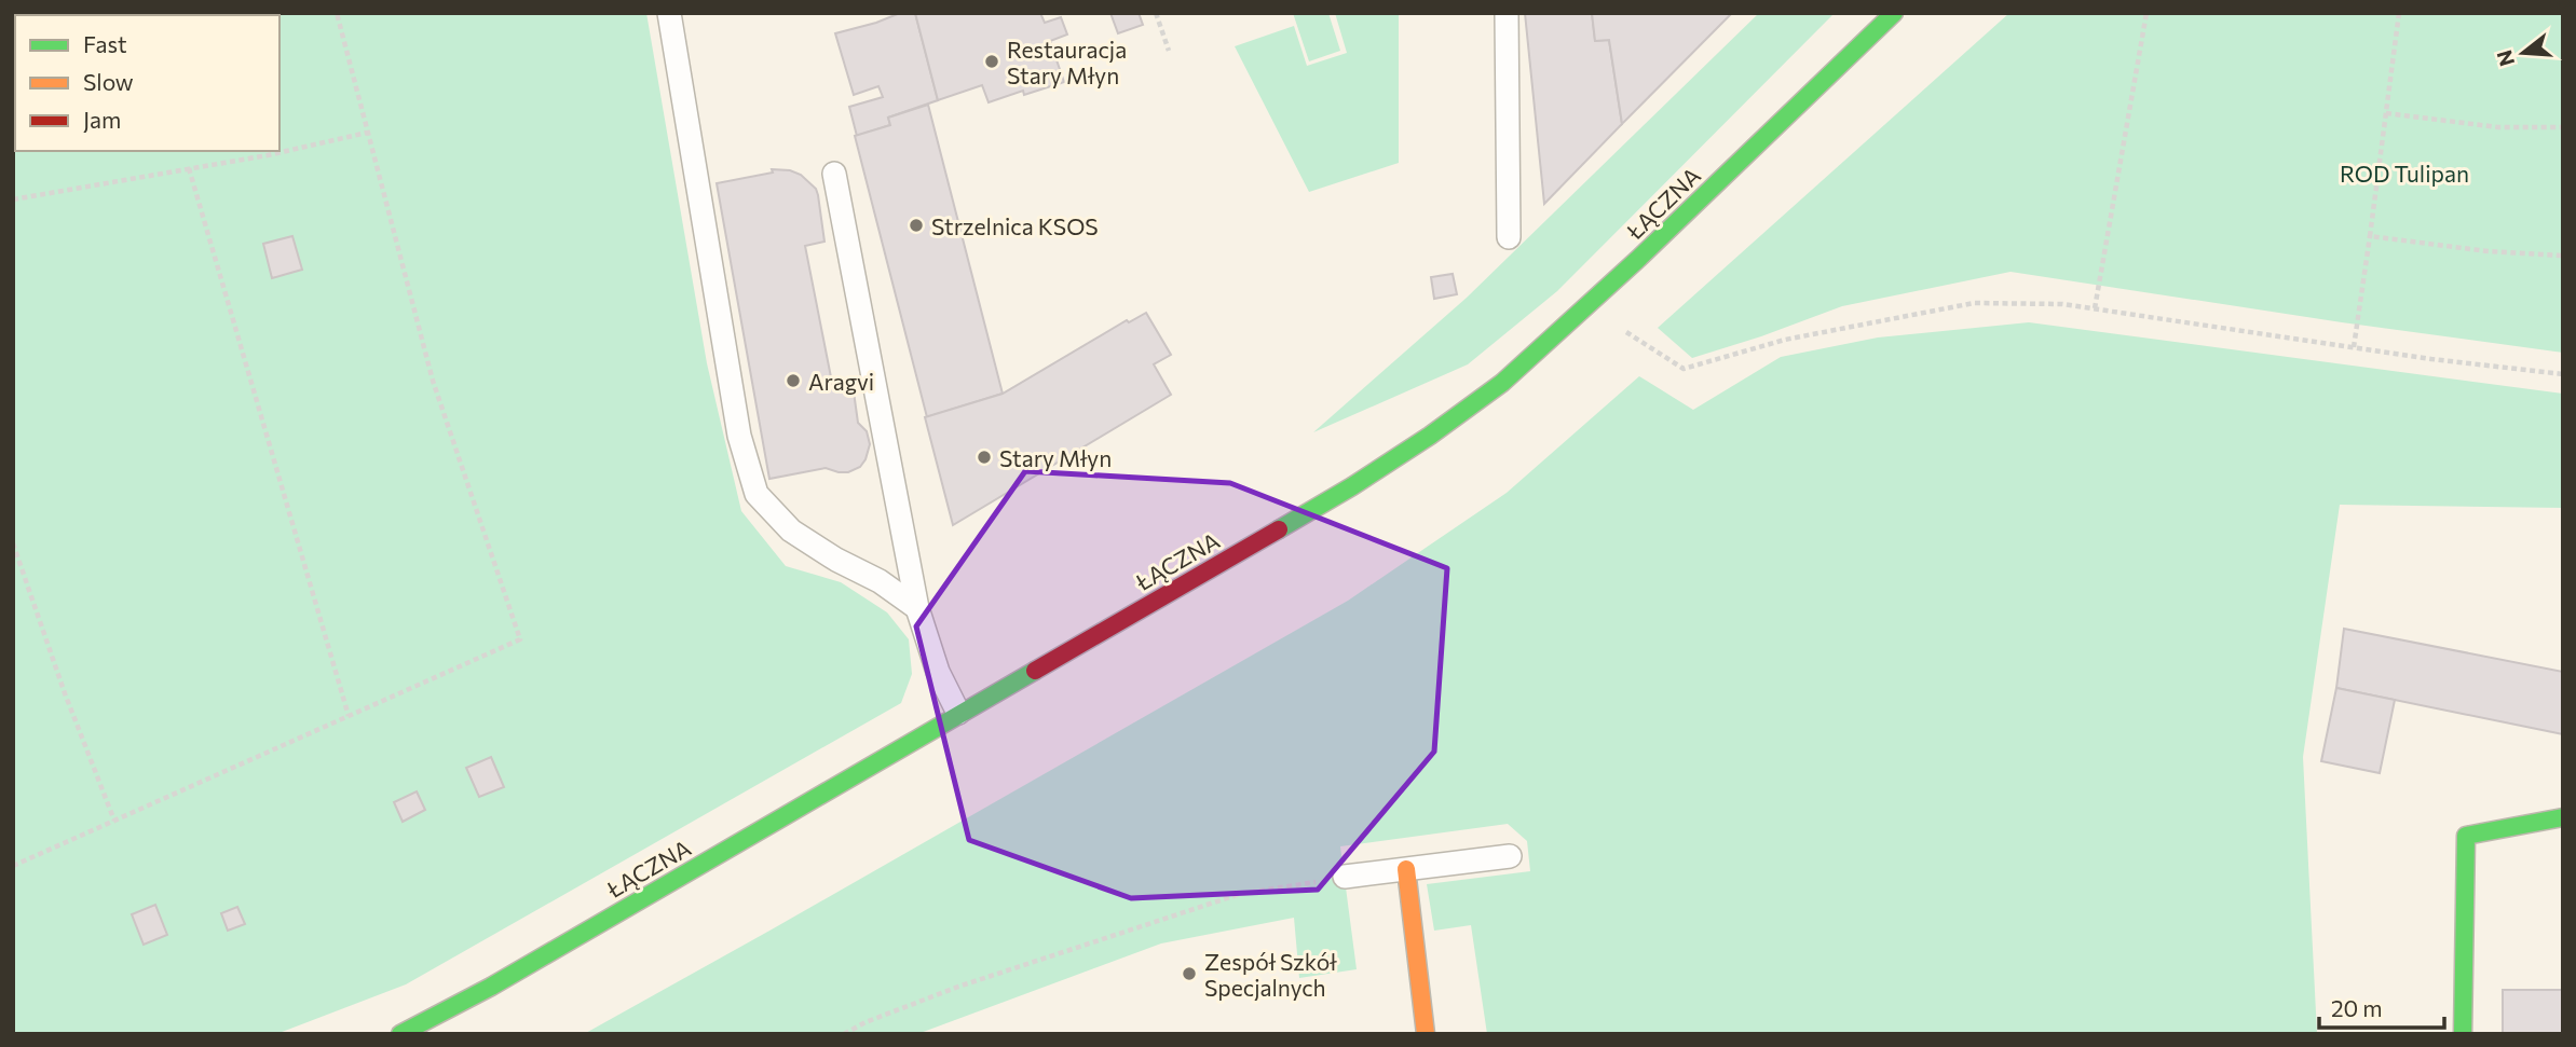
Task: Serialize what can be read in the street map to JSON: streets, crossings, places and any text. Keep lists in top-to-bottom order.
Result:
{
  "streets": {
    "main road": ["ŁĄCZNA"]
  },
  "parks": ["ROD Tulipan"],
  "places": [
    "Restauracja Stary Młyn",
    "Strzelnica KSOS",
    "Aragvi",
    "Stary Młyn",
    "Zespół Szkół Specjalnych"
  ],
  "legend": ["Fast", "Slow", "Jam"],
  "scale_bar": "20 m",
  "north": "left"
}
